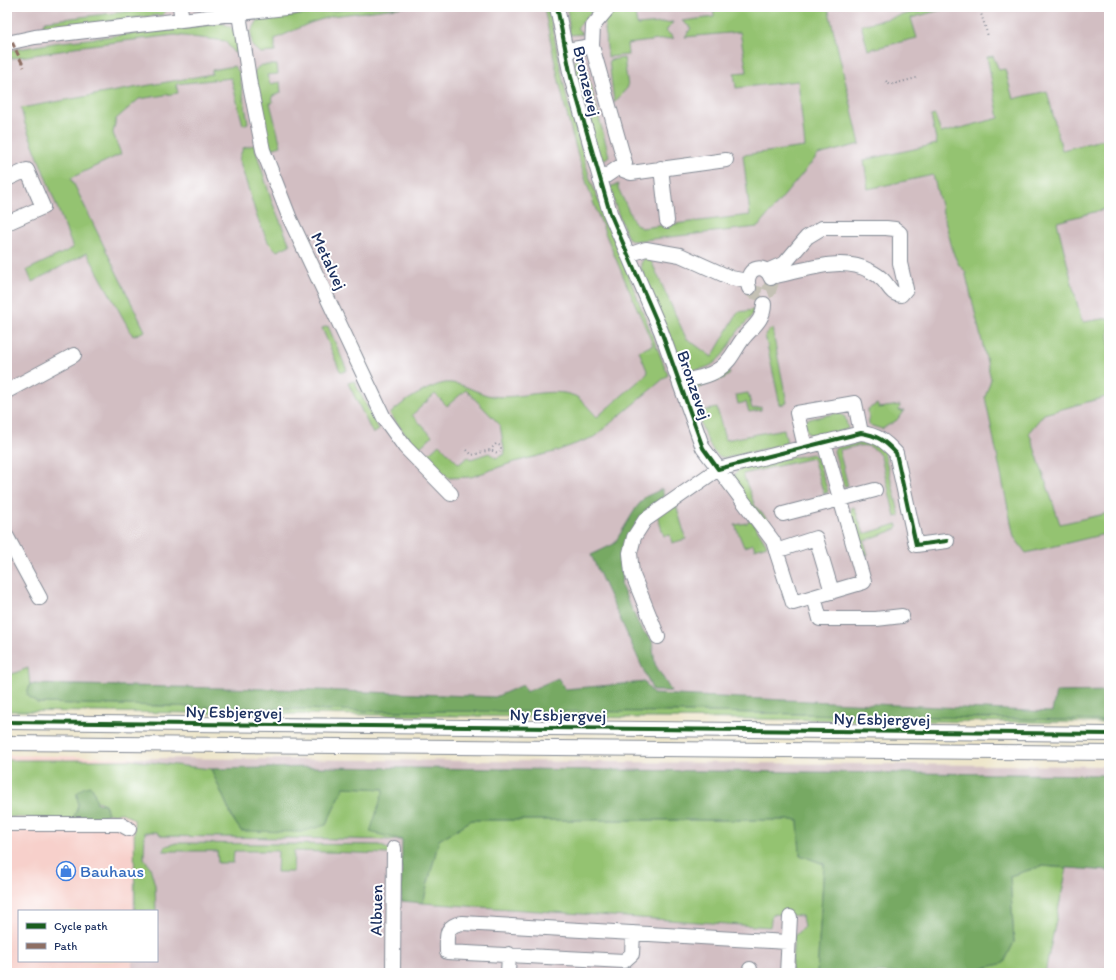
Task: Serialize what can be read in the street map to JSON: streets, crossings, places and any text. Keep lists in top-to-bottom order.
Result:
{
  "streets": {
    "street": [
      "Bronzevej",
      "Metalvej",
      "Ny Esbjergvej",
      "Albuen"
    ]
  },
  "places": {
    "shop": ["Bauhaus"]
  },
  "legend": ["Cycle path", "Path"]
}
